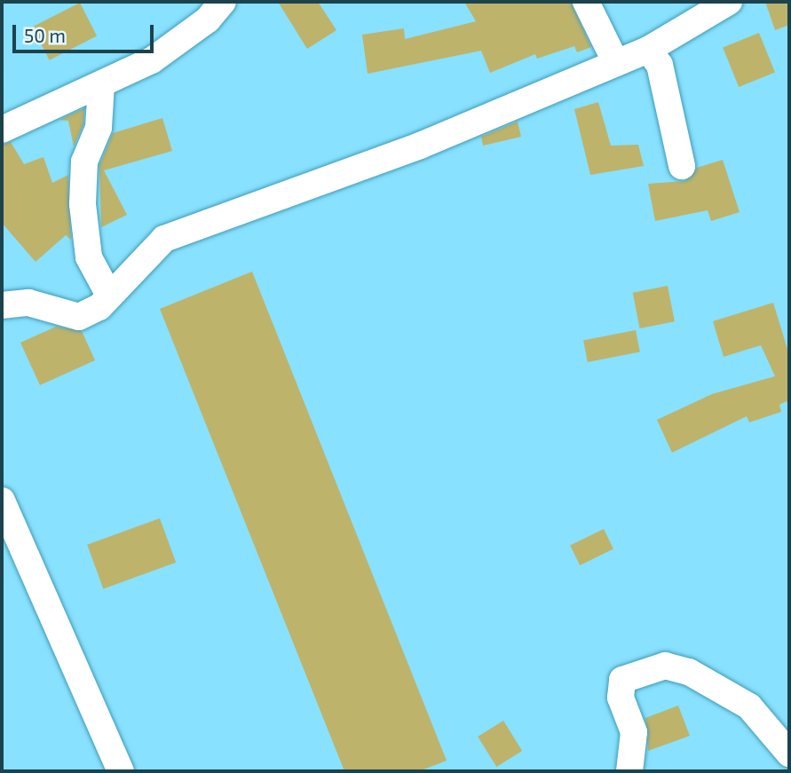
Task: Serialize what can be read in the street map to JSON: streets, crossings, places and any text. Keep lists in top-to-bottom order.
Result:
{
  "scale_bar": "50 m"
}
